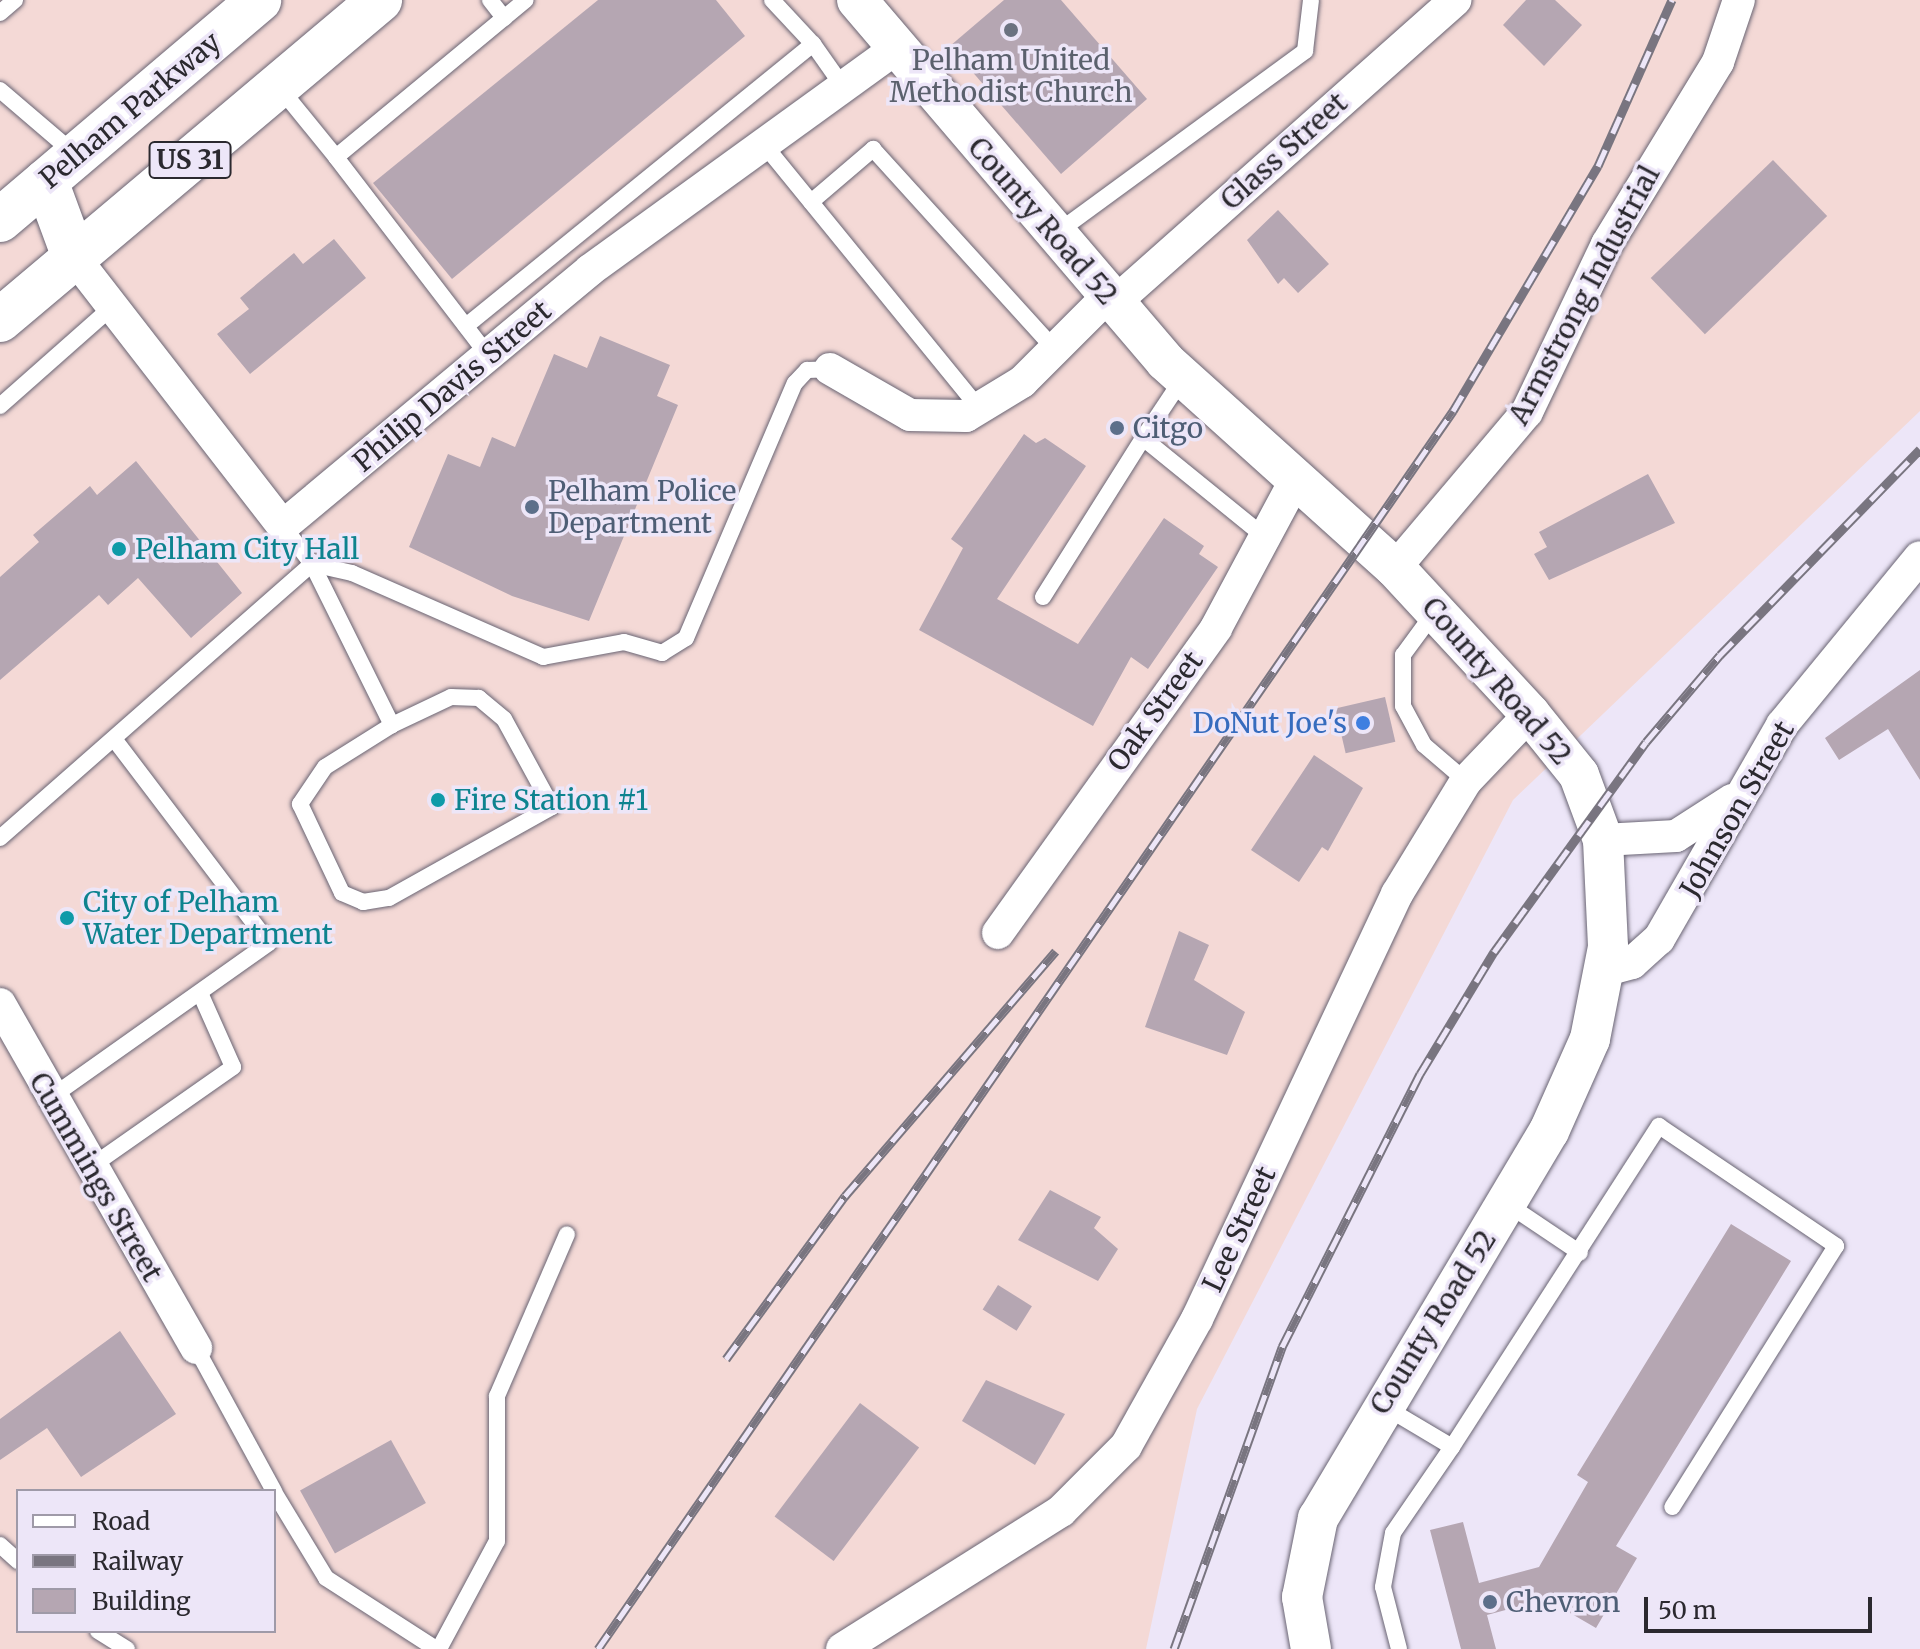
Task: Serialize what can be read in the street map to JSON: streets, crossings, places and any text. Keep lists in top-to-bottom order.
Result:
{
  "streets": {
    "main road": ["Pelham Parkway", "US 31"],
    "street": [
      "Glass Street",
      "County Road 52",
      "Armstrong Industrial",
      "Philip Davis Street",
      "Oak Street",
      "Johnson Street",
      "Cummings Street",
      "Lee Street"
    ]
  },
  "crossings": [
    ["Glass Street", "County Road 52"],
    ["County Road 52", "Armstrong Industrial"],
    ["County Road 52", "Philip Davis Street"],
    ["County Road 52", "Oak Street"],
    ["County Road 52", "Johnson Street"],
    ["County Road 52", "Lee Street"]
  ],
  "places": [
    "Pelham United Methodist Church",
    "Citgo",
    "Pelham Police Department",
    "Pelham City Hall",
    "DoNut Joe's",
    "Fire Station #1",
    "City of Pelham Water Department",
    "Chevron"
  ],
  "legend": ["Road", "Railway", "Building"],
  "scale_bar": "50 m"
}
